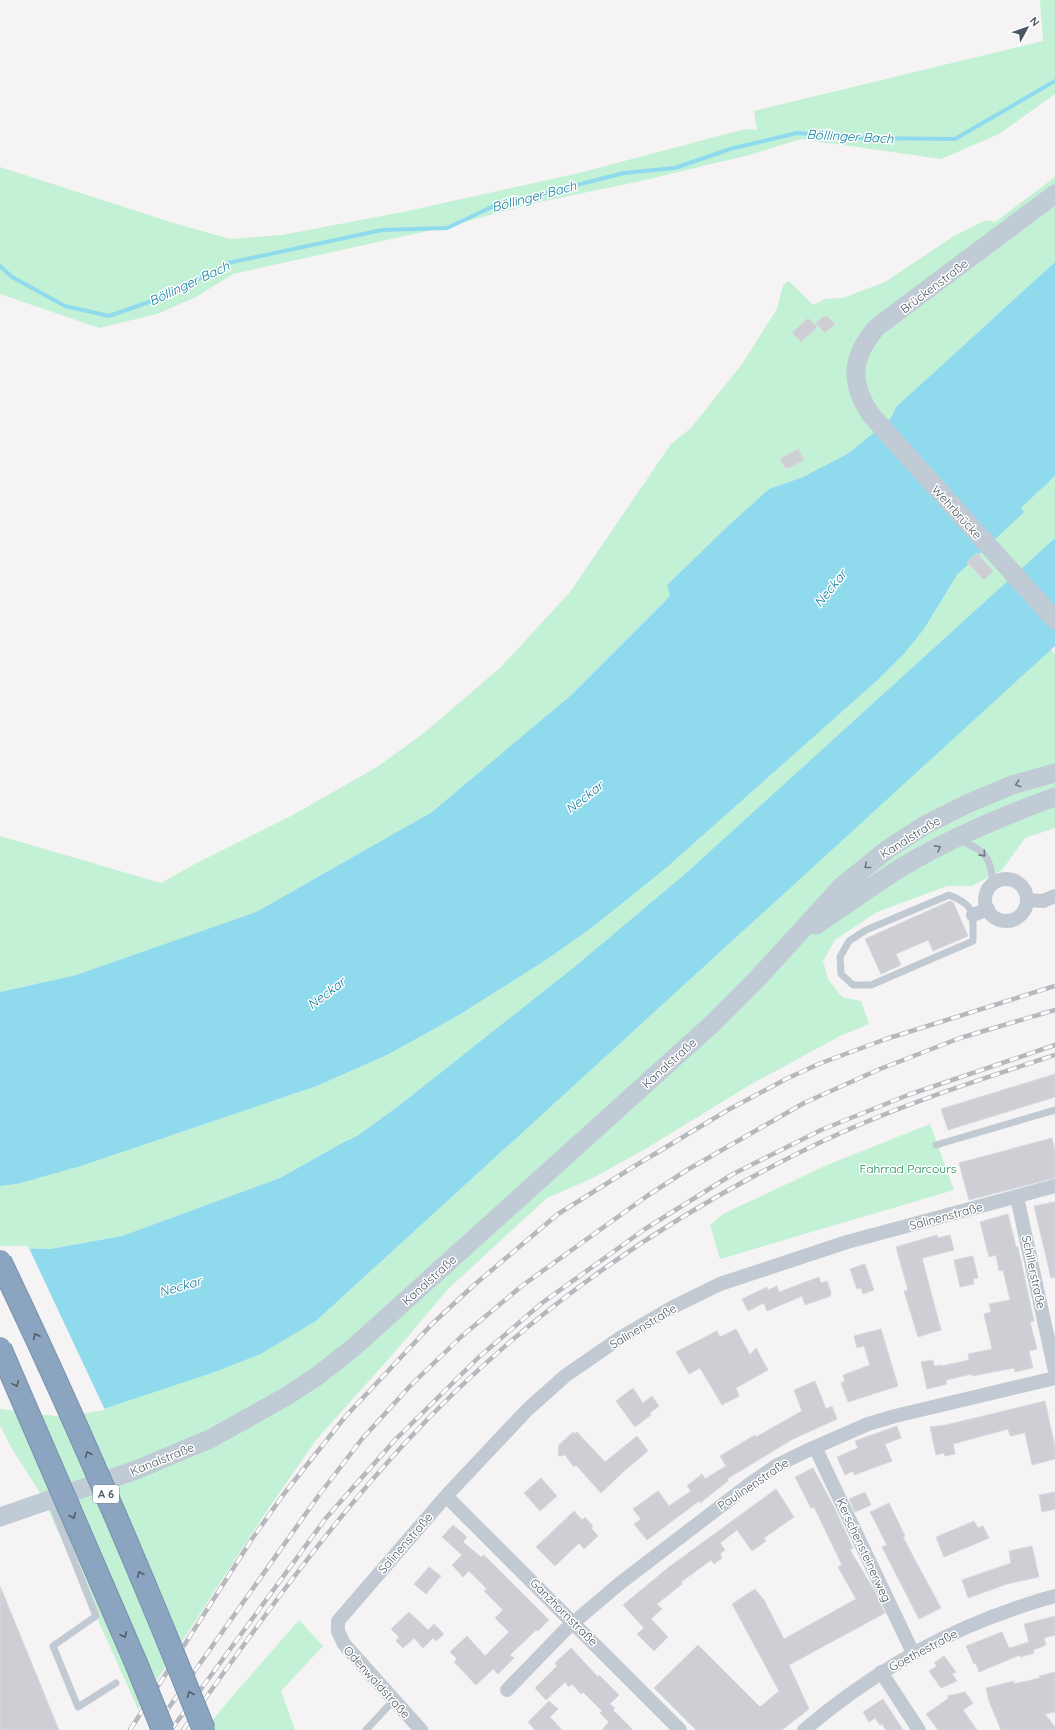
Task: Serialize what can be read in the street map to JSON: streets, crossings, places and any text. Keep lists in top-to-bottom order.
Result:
{
  "streets": {
    "highway": ["A 6"],
    "main road": ["Brückenstraße", "Wehrbrücke", "Kanalstraße"],
    "street": [
      "Salinenstraße",
      "Schillerstraße",
      "Paulinenstraße",
      "Kerschensteinerweg",
      "Ganzhornstraße",
      "Goethestraße",
      "Odenwaldstraße"
    ]
  },
  "crossings": [
    ["Brückenstraße", "Wehrbrücke"],
    ["Salinenstraße", "Schillerstraße"],
    ["Salinenstraße", "Ganzhornstraße"],
    ["Salinenstraße", "Odenwaldstraße"],
    ["Paulinenstraße", "Kerschensteinerweg"],
    ["Paulinenstraße", "Ganzhornstraße"],
    ["Kerschensteinerweg", "Goethestraße"]
  ],
  "water": ["Böllinger Bach", "Neckar"],
  "parks": ["Fahrrad Parcours"],
  "north": "top right"
}
